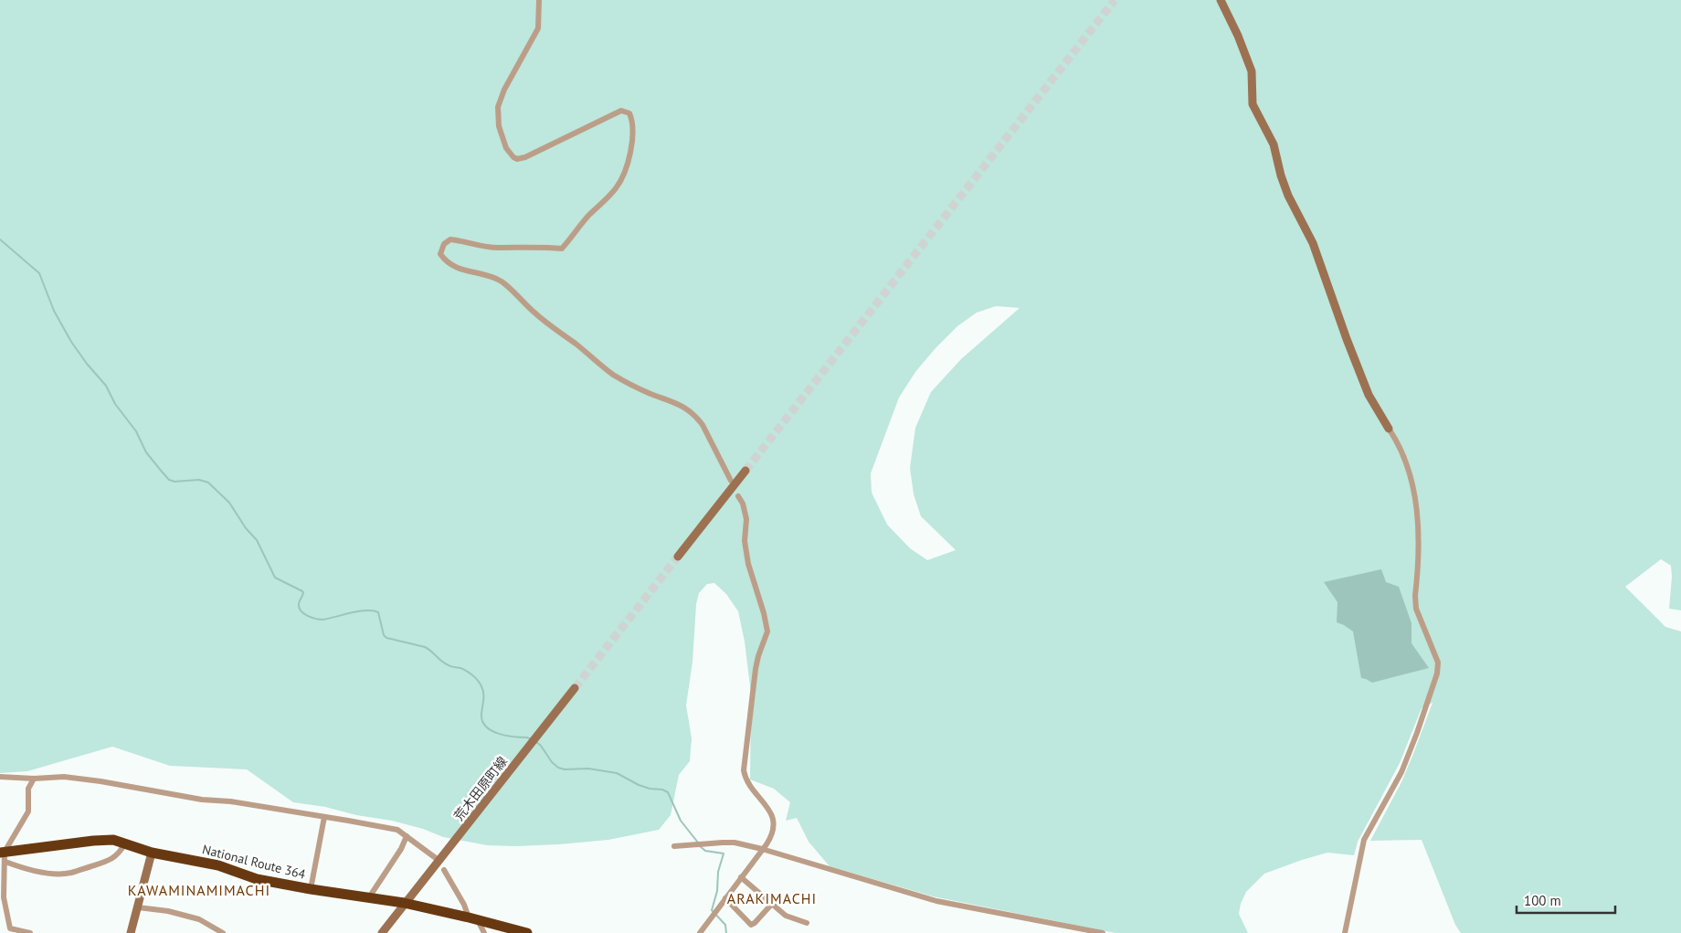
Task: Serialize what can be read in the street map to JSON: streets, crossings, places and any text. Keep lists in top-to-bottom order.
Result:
{
  "streets": {
    "highway": ["National Route 364"],
    "street": ["荒木田原町線"]
  },
  "crossings": [
    ["荒木田原町線", "National Route 364"]
  ],
  "districts": ["KAWAMINAMIMACHI", "ARAKIMACHI"],
  "scale_bar": "100 m"
}
